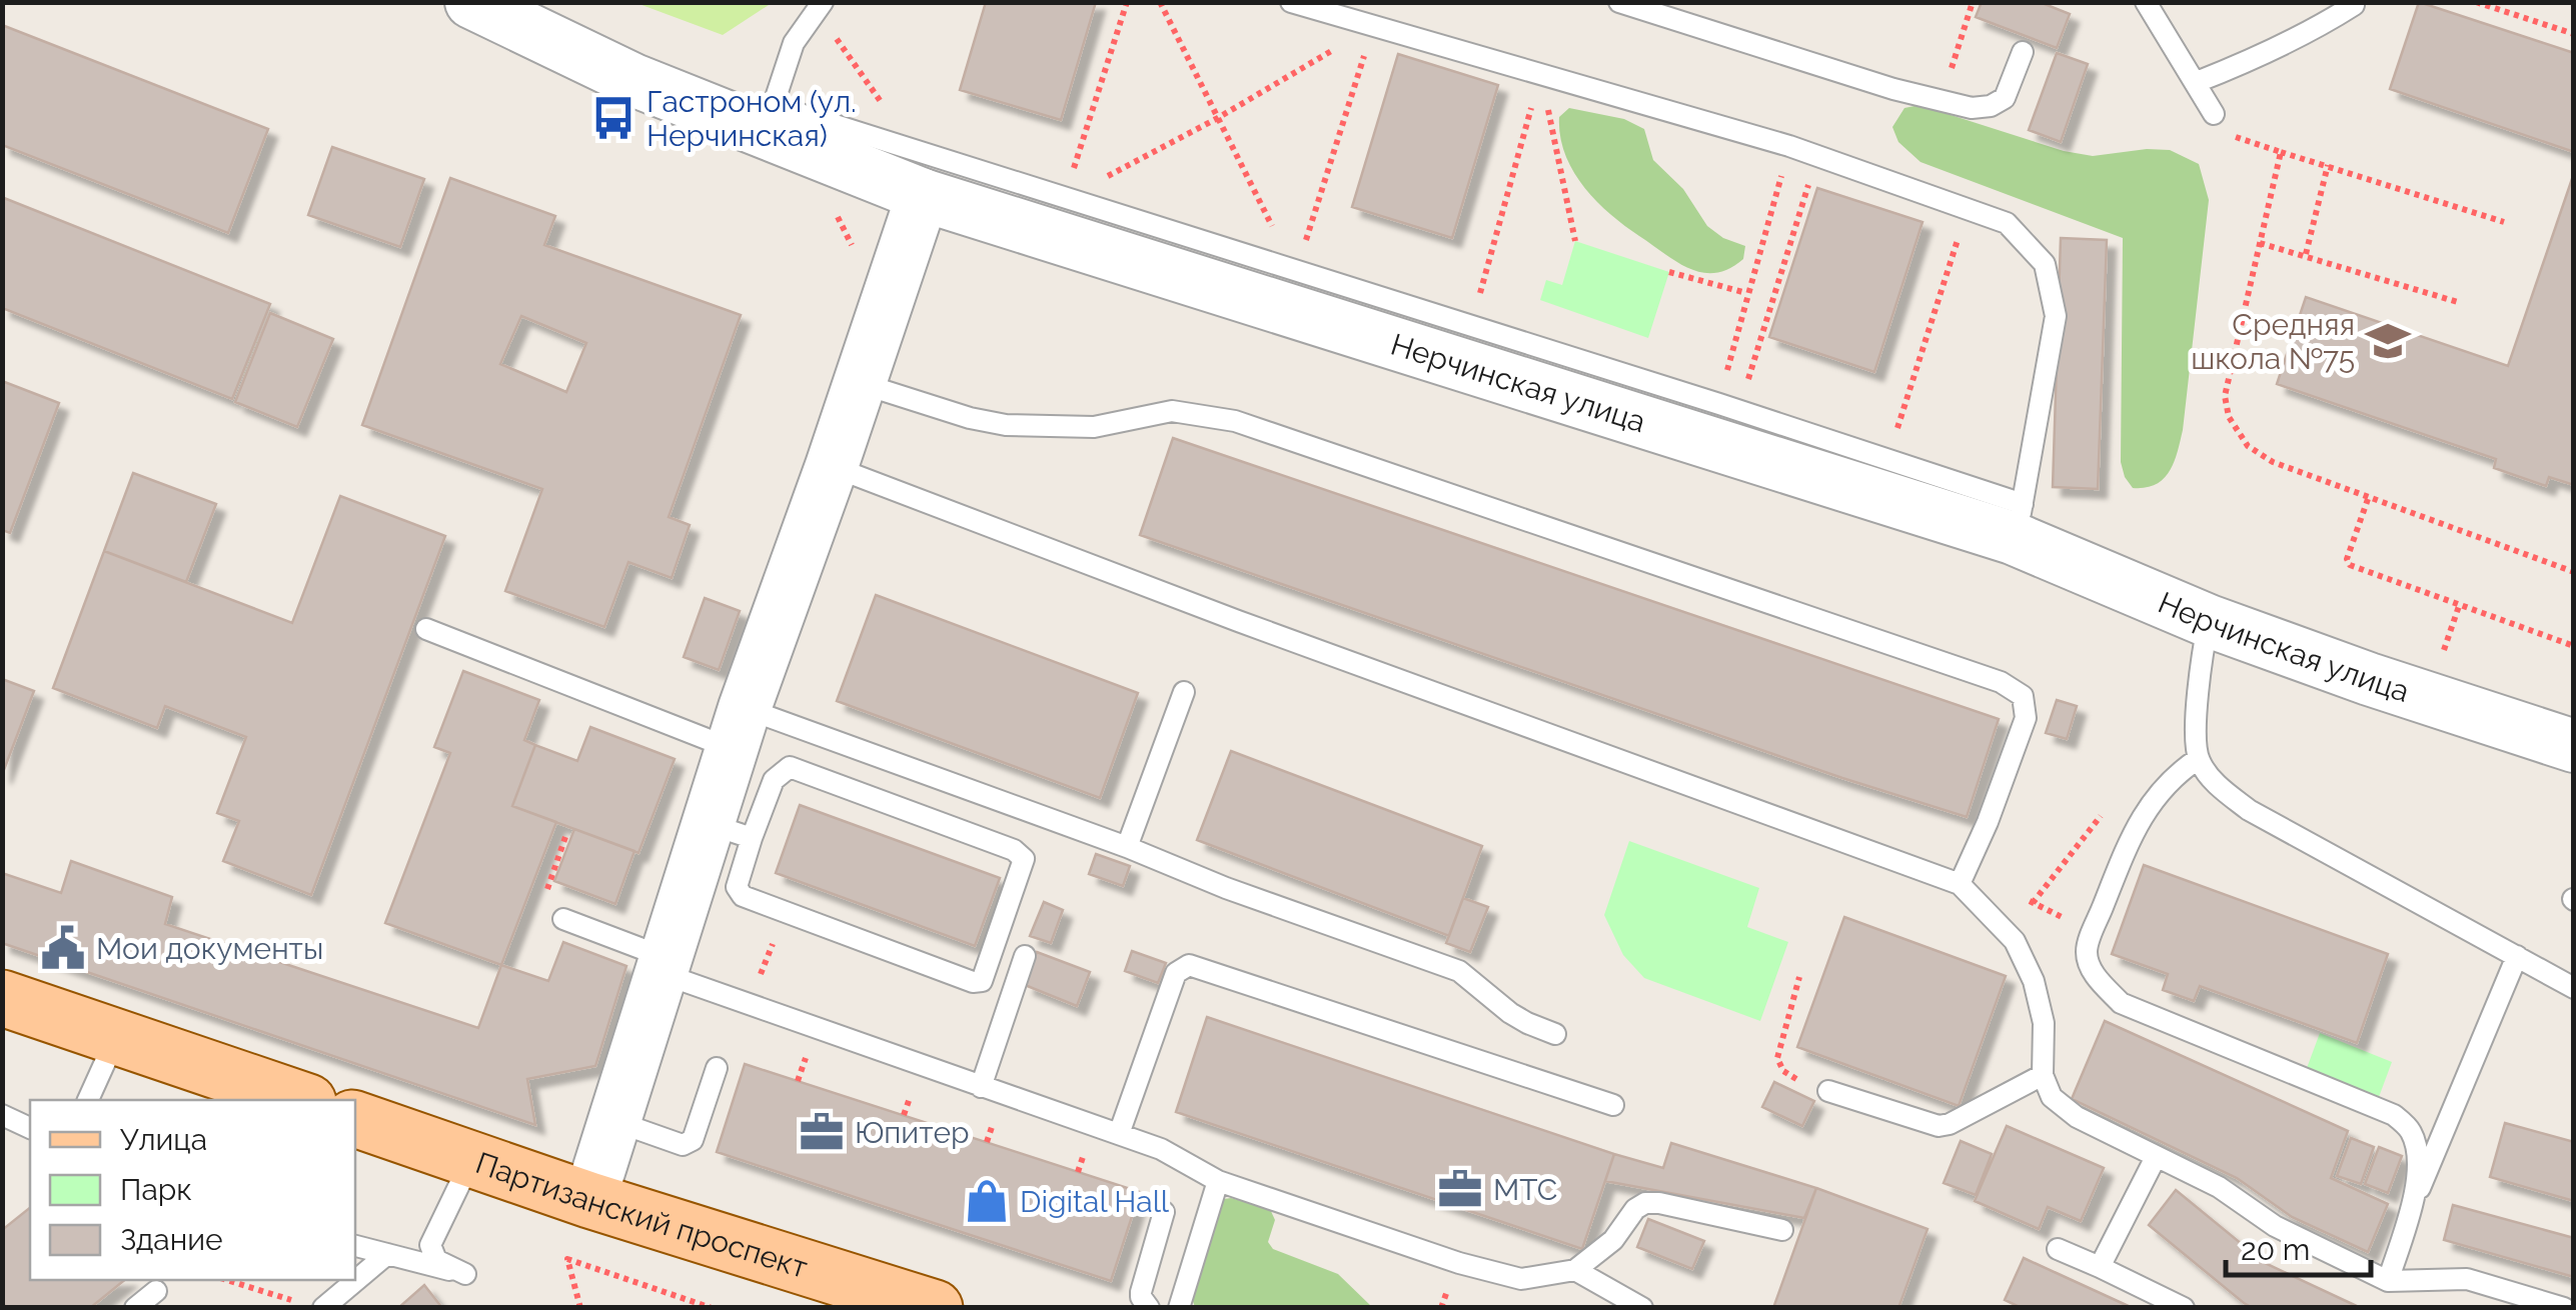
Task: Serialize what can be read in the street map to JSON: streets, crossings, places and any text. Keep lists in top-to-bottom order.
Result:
{
  "streets": {
    "main road": ["Партизанский проспект"],
    "street": ["Нерчинская улица"]
  },
  "places": {
    "bus stop": ["Гастроном (ул. Нерчинская)"],
    "school or university": ["Средняя школа №75"],
    "public building": ["Мои документы"],
    "office": ["Юпитер", "МТС"],
    "shop": ["Digital Hall"]
  },
  "legend": ["Улица", "Парк", "Здание"],
  "scale_bar": "20 m"
}
